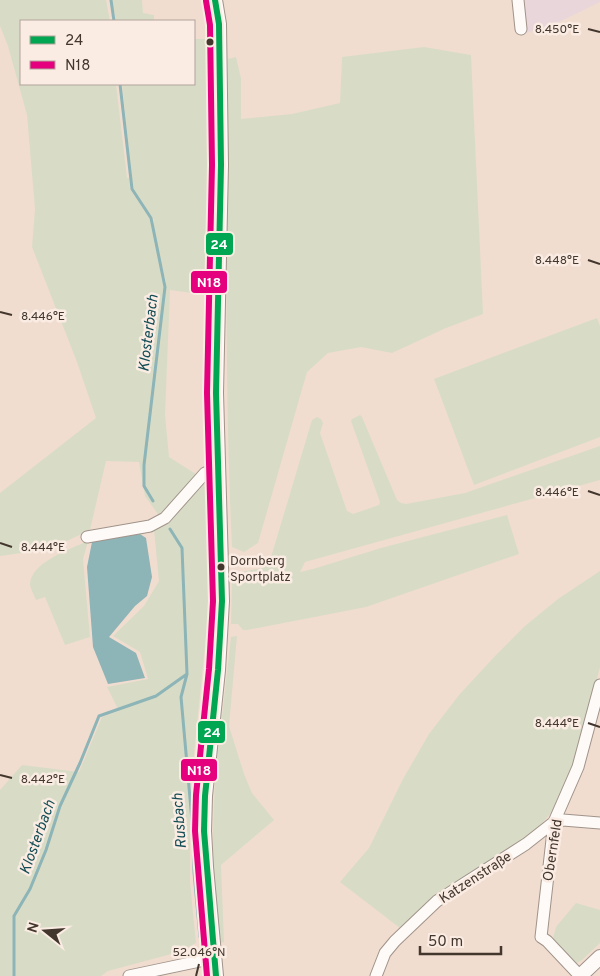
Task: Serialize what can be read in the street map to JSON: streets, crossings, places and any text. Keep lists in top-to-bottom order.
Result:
{
  "streets": {
    "street": ["Obernfeld", "Katzenstraße"]
  },
  "crossings": [
    ["Obernfeld", "Katzenstraße"]
  ],
  "water": ["Klosterbach", "Rusbach"],
  "places": ["Dornberg Sportplatz"],
  "lines": ["transit line 24", "transit line N18"],
  "legend": ["24", "N18"],
  "scale_bar": "50 m",
  "north": "left",
  "coordinates": [
    "8.450°E",
    "8.448°E",
    "8.446°E",
    "8.444°E",
    "8.442°E",
    "52.046°N"
  ]
}
